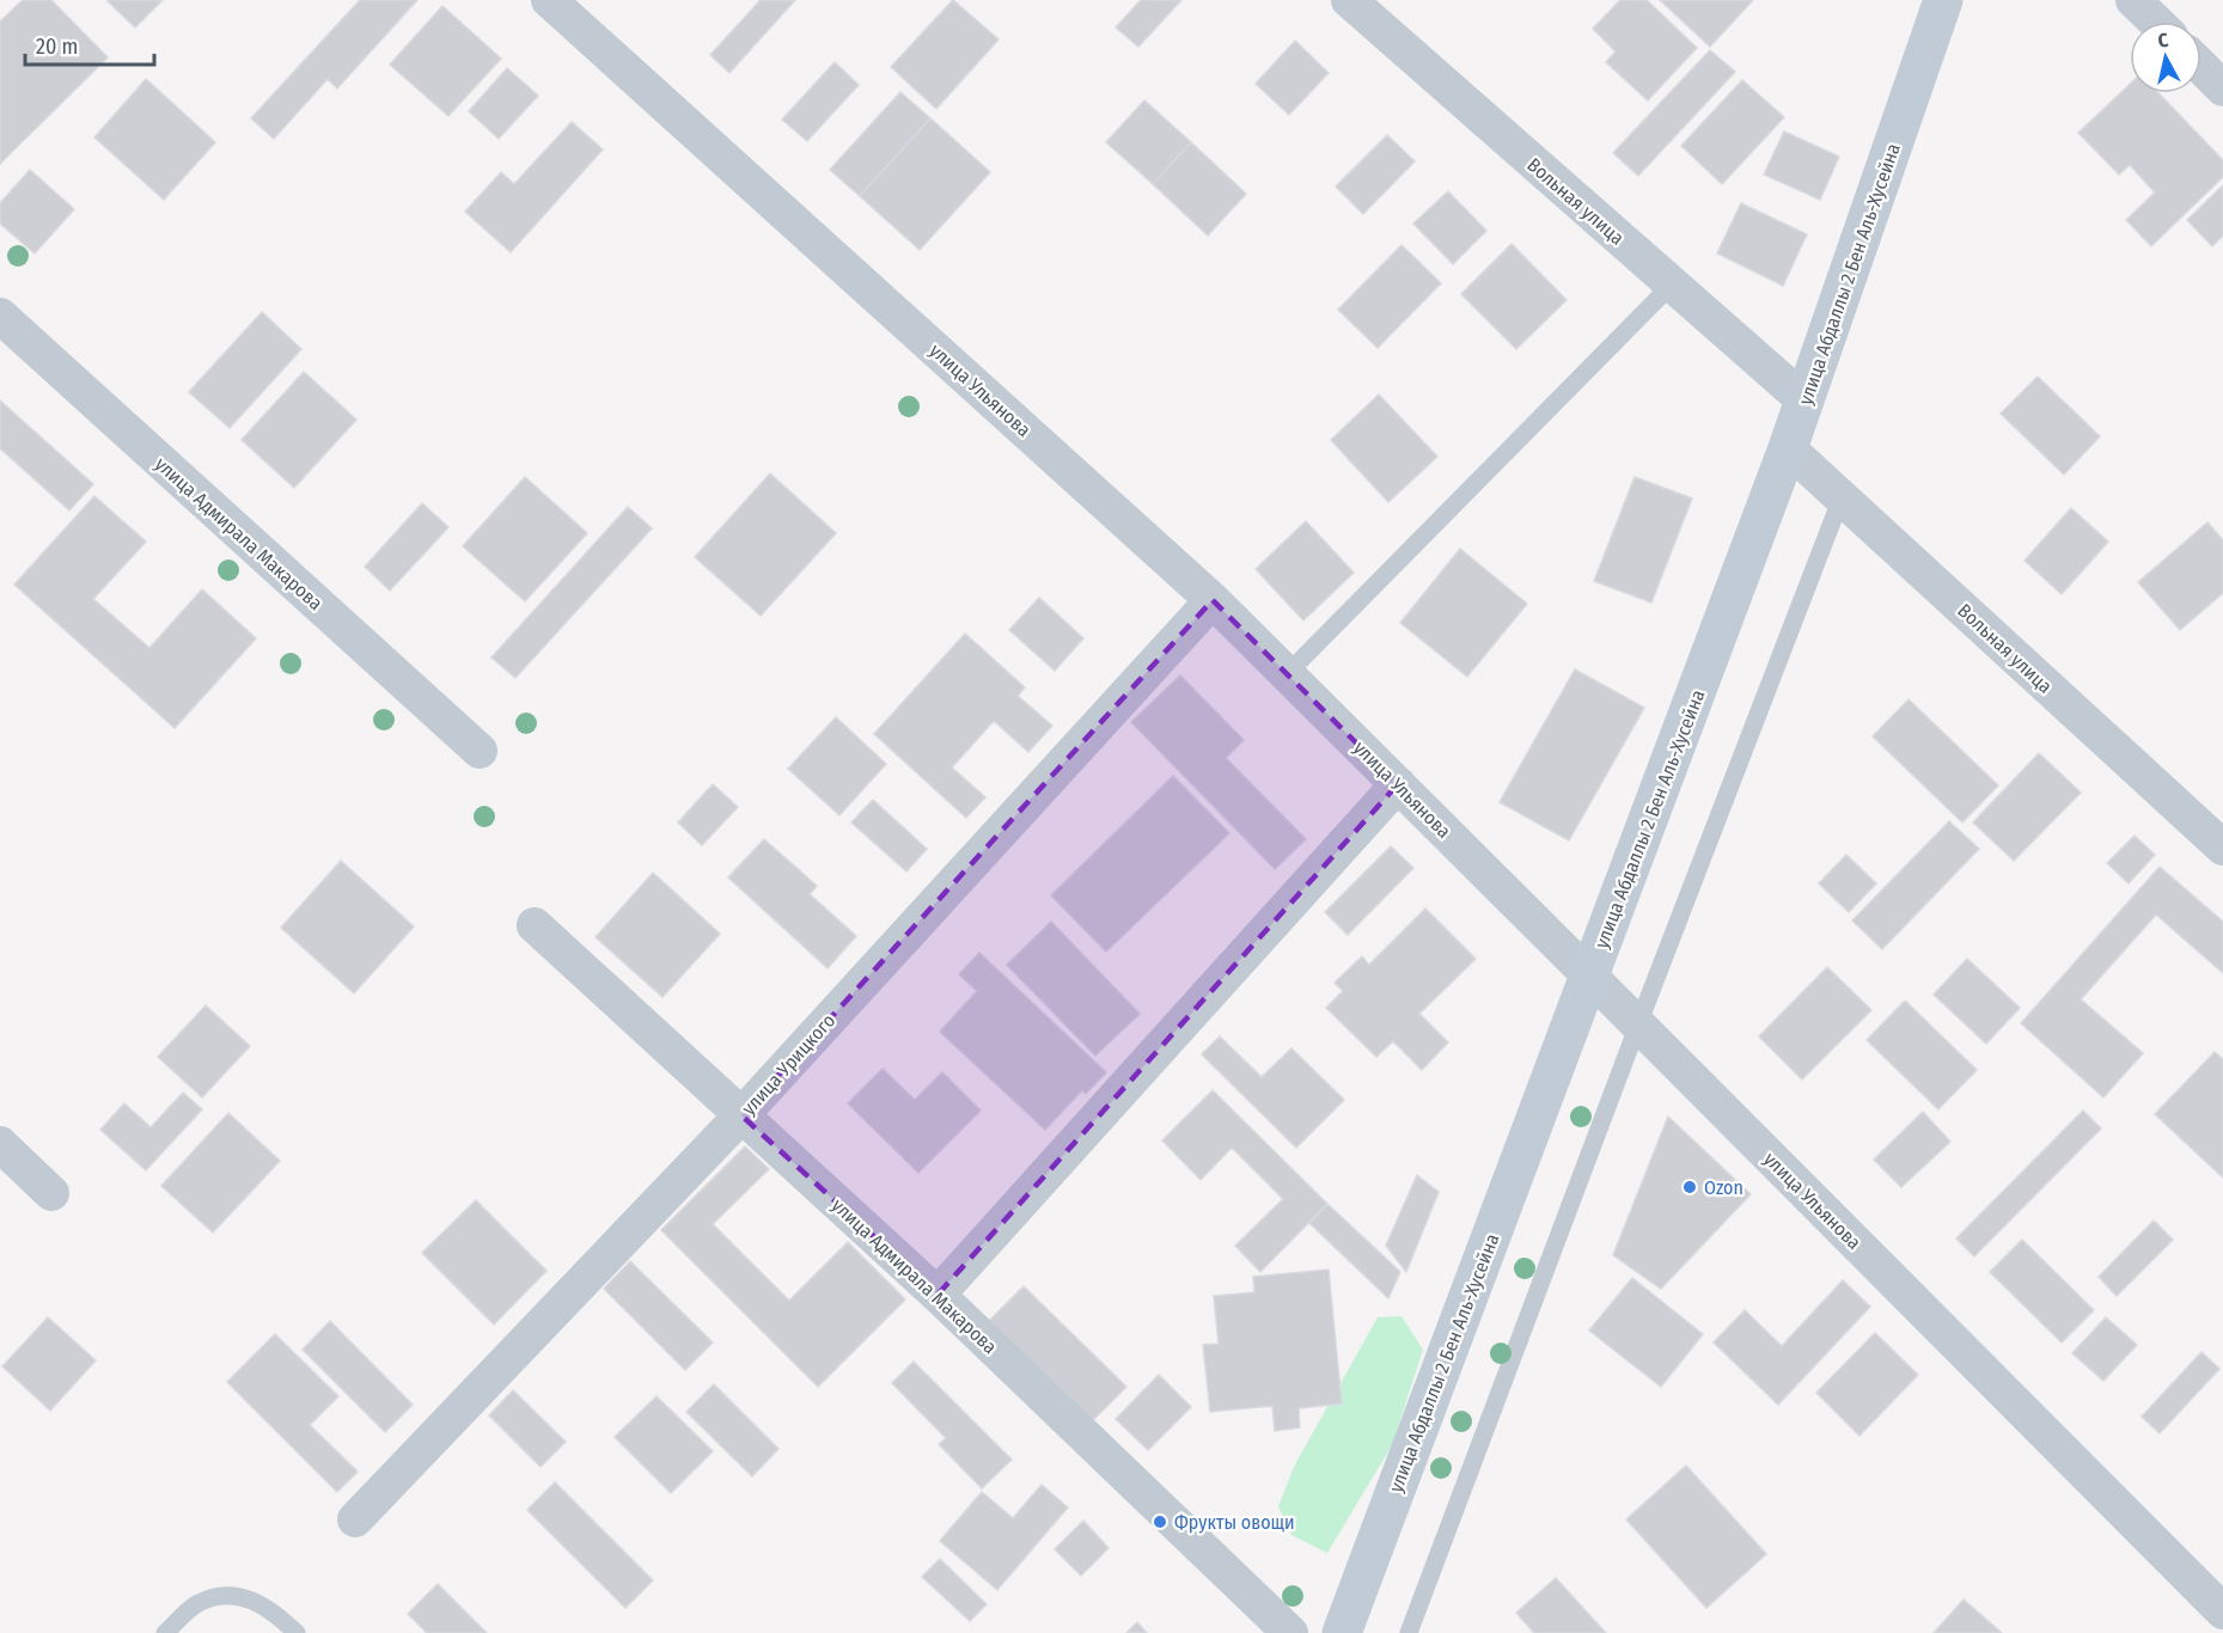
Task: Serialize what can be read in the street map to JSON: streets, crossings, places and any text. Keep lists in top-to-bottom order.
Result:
{
  "streets": {
    "main road": ["улица Абдаллы 2 Бен Аль-Хусейна"],
    "street": [
      "Вольная улица",
      "улица Ульянова",
      "улица Адмирала Макарова",
      "улица Урицкого"
    ]
  },
  "crossings": [
    ["Вольная улица", "улица Абдаллы 2 Бен Аль-Хусейна"],
    ["улица Абдаллы 2 Бен Аль-Хусейна", "улица Ульянова"],
    ["улица Ульянова", "улица Урицкого"],
    ["улица Адмирала Макарова", "улица Урицкого"]
  ],
  "places": ["Ozon", "Фрукты овощи"],
  "scale_bar": "20 m",
  "north": "top"
}
